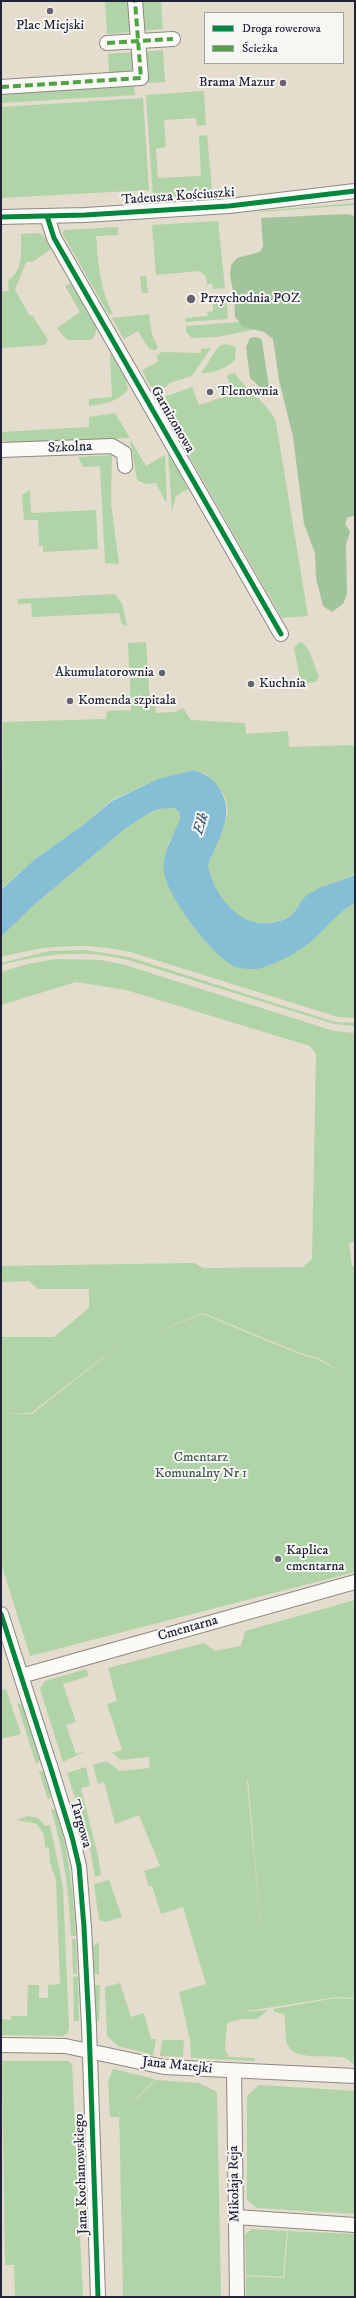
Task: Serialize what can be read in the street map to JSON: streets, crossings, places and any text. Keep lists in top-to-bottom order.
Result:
{
  "streets": {
    "street": [
      "Tadeusza Kościuszki",
      "Garnizonowa",
      "Szkolna",
      "Cmentarna",
      "Targowa",
      "Jana Matejki",
      "Jana Kochanowskiego",
      "Mikołaja Reja"
    ]
  },
  "crossings": [
    ["Tadeusza Kościuszki", "Garnizonowa"],
    ["Cmentarna", "Targowa"],
    ["Targowa", "Jana Matejki"],
    ["Targowa", "Jana Kochanowskiego"],
    ["Jana Matejki", "Jana Kochanowskiego"],
    ["Jana Matejki", "Mikołaja Reja"]
  ],
  "water": ["Ełk"],
  "parks": ["Cmentarz Komunalny Nr 1"],
  "places": [
    "Plac Miejski",
    "Brama Mazur",
    "Przychodnia POZ",
    "Tlenownia",
    "Akumulatorownia",
    "Kuchnia",
    "Komenda szpitala",
    "Kaplica cmentarna"
  ],
  "legend": ["Droga rowerowa", "Ścieżka"]
}
